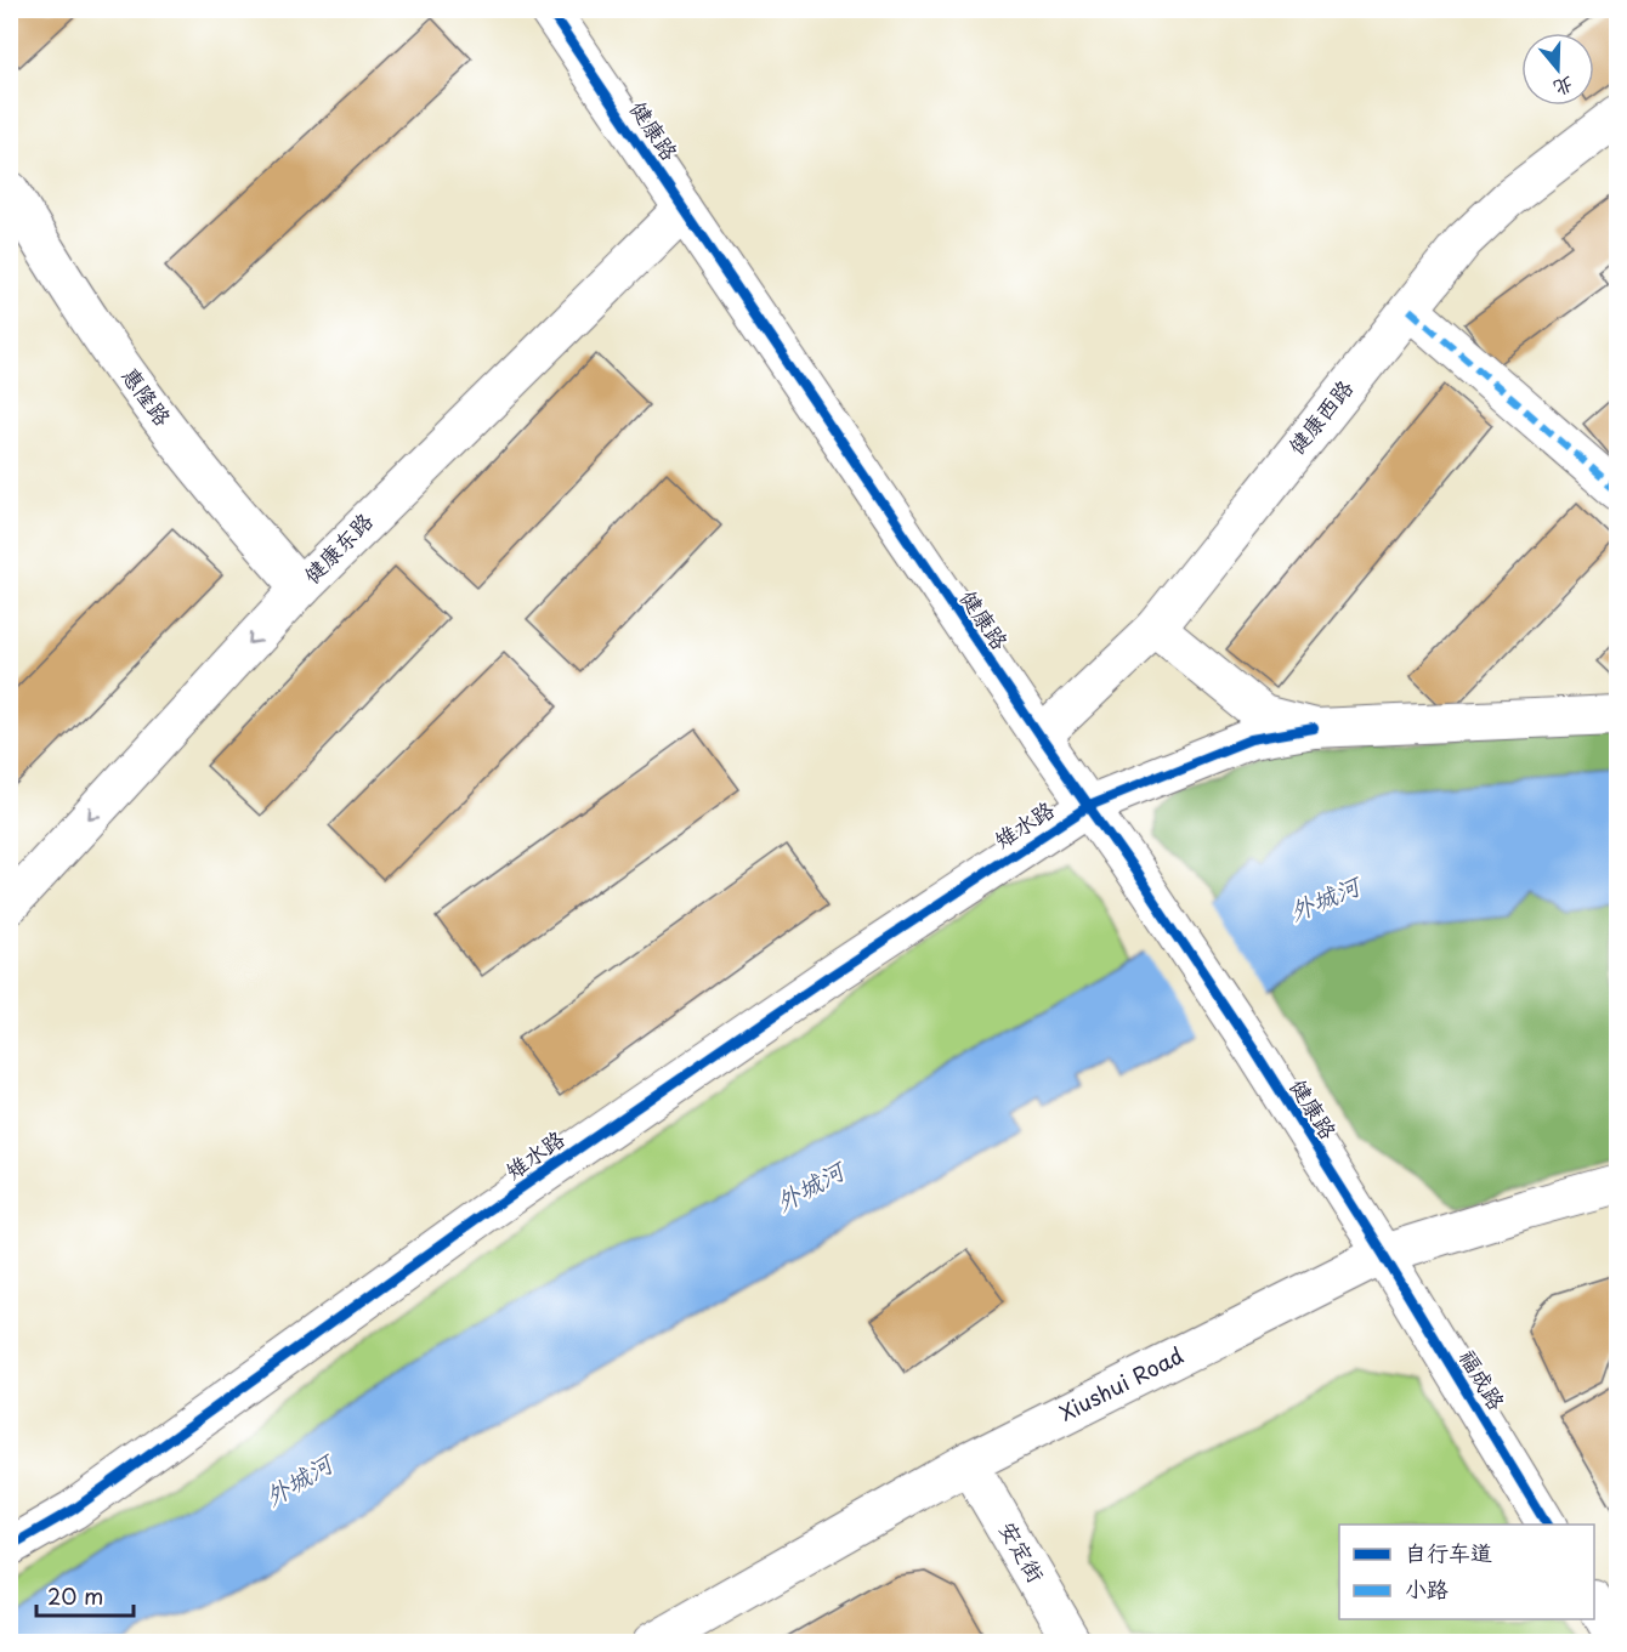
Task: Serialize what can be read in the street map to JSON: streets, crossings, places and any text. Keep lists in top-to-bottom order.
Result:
{
  "streets": {
    "street": [
      "健康路",
      "惠隆路",
      "健康西路",
      "健康东路",
      "雉水路",
      "福成路",
      "Xiushui Road",
      "安定街"
    ]
  },
  "crossings": [
    ["健康路", "健康西路"],
    ["健康路", "健康东路"],
    ["健康路", "雉水路"],
    ["健康路", "福成路"],
    ["健康路", "Xiushui Road"],
    ["惠隆路", "健康东路"],
    ["福成路", "Xiushui Road"],
    ["Xiushui Road", "安定街"]
  ],
  "one_way": ["健康东路"],
  "water": ["外城河"],
  "legend": ["自行车道", "小路"],
  "scale_bar": "20 m",
  "north": "bottom"
}
